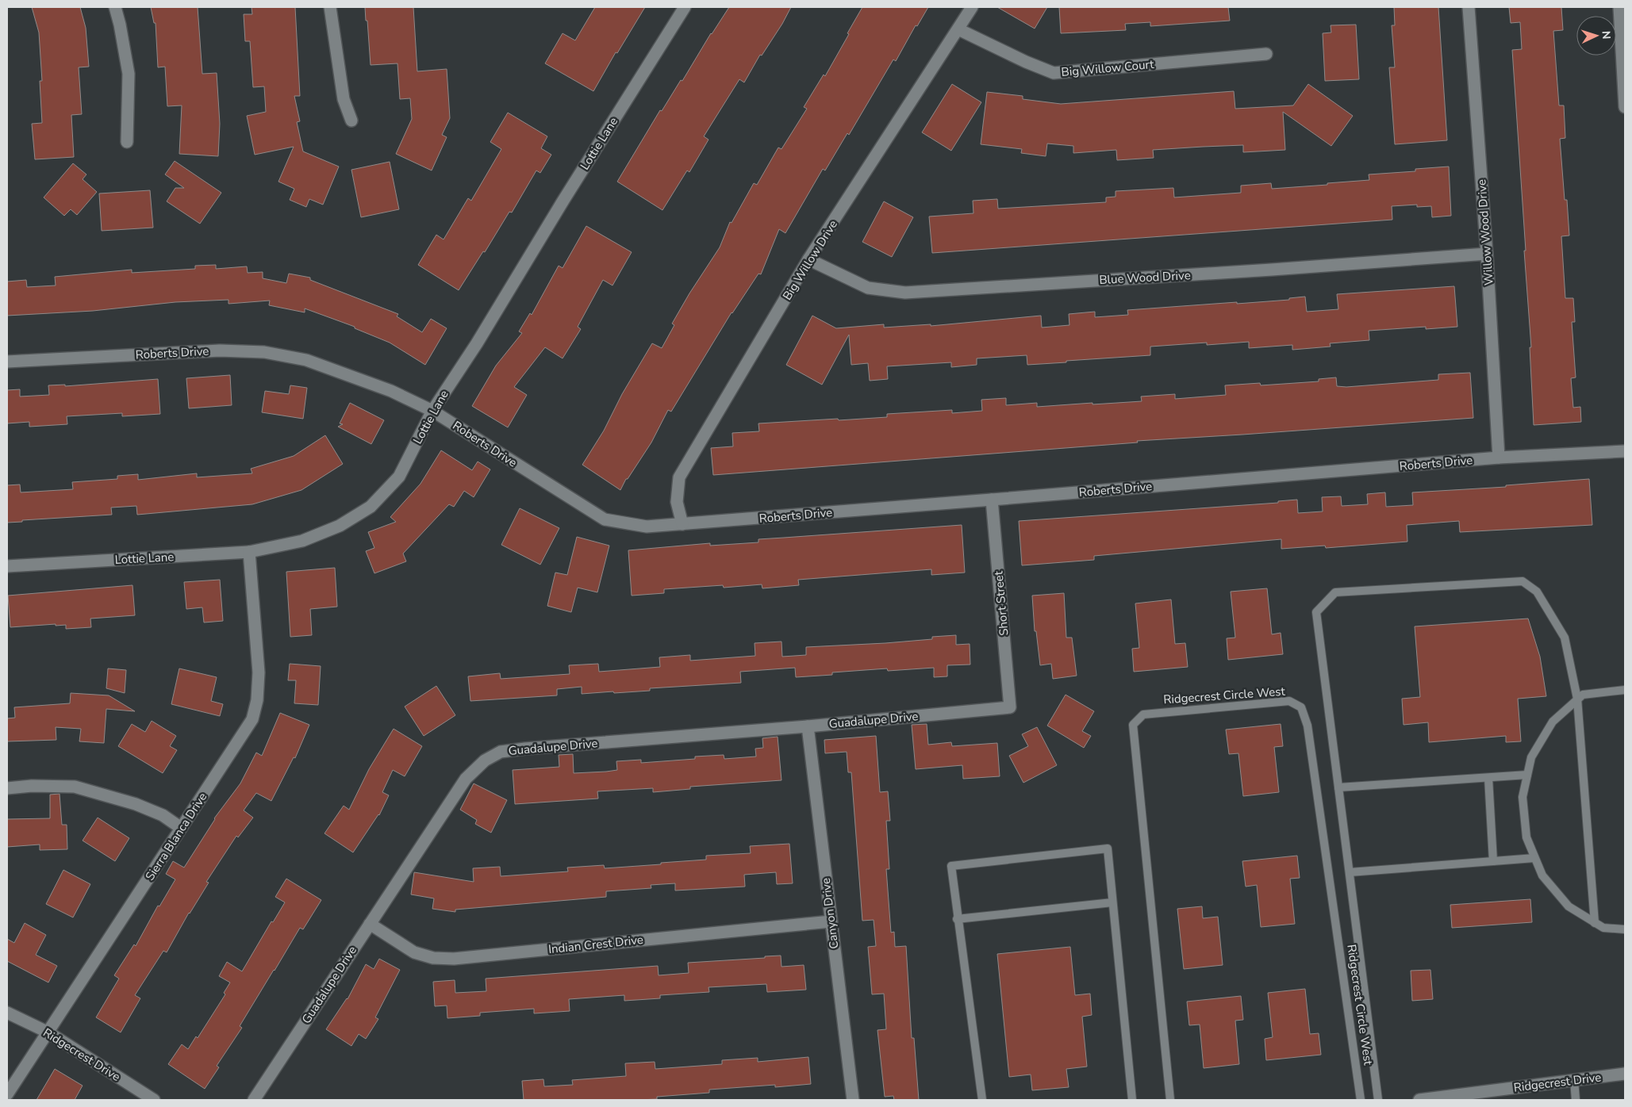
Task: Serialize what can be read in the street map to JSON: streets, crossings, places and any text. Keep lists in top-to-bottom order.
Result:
{
  "streets": {
    "street": [
      "Big Willow Court",
      "Lottie Lane",
      "Willow Wood Drive",
      "Big Willow Drive",
      "Blue Wood Drive",
      "Roberts Drive",
      "Short Street",
      "Guadalupe Drive",
      "Sierra Blanca Drive",
      "Canyon Drive",
      "Indian Crest Drive",
      "Ridgecrest Drive"
    ],
    "lane": ["Ridgecrest Circle West"]
  },
  "crossings": [
    ["Big Willow Court", "Big Willow Drive"],
    ["Lottie Lane", "Roberts Drive"],
    ["Lottie Lane", "Sierra Blanca Drive"],
    ["Willow Wood Drive", "Blue Wood Drive"],
    ["Willow Wood Drive", "Roberts Drive"],
    ["Big Willow Drive", "Blue Wood Drive"],
    ["Big Willow Drive", "Roberts Drive"],
    ["Roberts Drive", "Short Street"],
    ["Short Street", "Guadalupe Drive"],
    ["Guadalupe Drive", "Canyon Drive"],
    ["Guadalupe Drive", "Indian Crest Drive"],
    ["Sierra Blanca Drive", "Ridgecrest Drive"],
    ["Canyon Drive", "Indian Crest Drive"]
  ],
  "north": "right"
}
